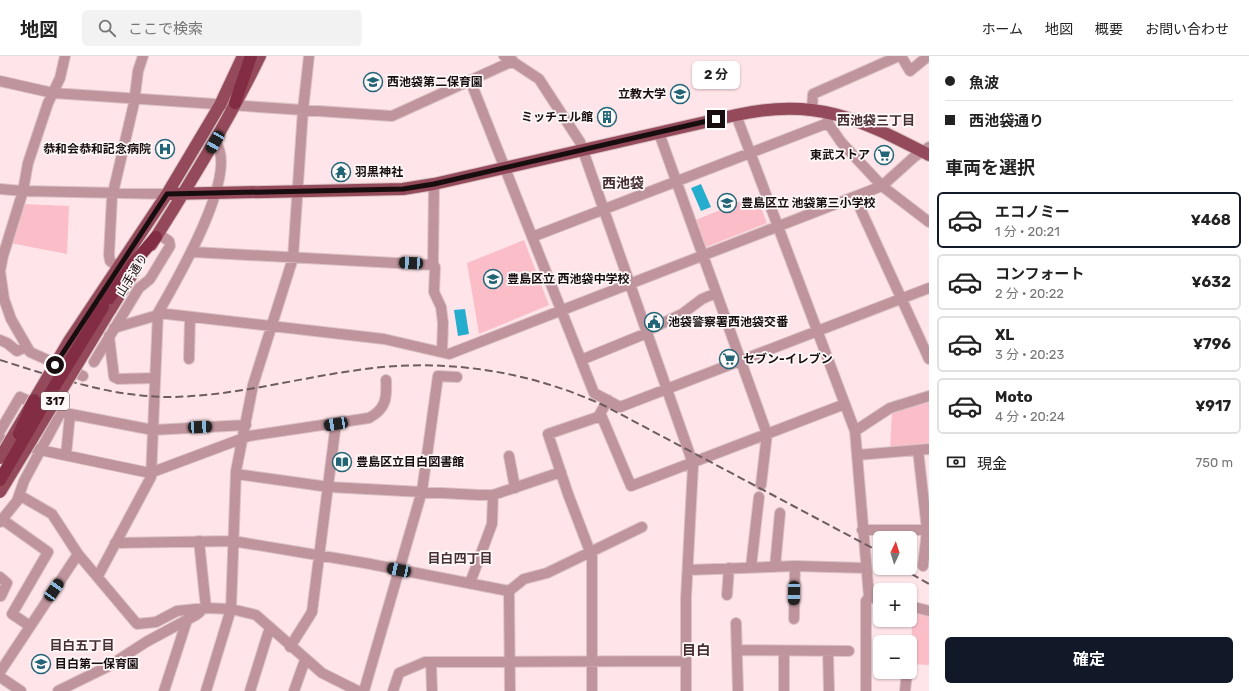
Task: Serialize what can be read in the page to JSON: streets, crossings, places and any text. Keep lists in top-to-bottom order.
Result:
{
  "streets": {
    "main road": ["山手通り", "317"]
  },
  "districts": [
    "西池袋三丁目",
    "西池袋",
    "目白四丁目",
    "目白五丁目",
    "目白"
  ],
  "places": {
    "school or university": [
      "西池袋第二保育園",
      "立教大学",
      "豊島区立 池袋第三小学校",
      "豊島区立 西池袋中学校",
      "目白第一保育園"
    ],
    "building": ["ミッチェル館"],
    "hospital": ["恭和会恭和記念病院"],
    "supermarket": ["東武ストア", "セブン-イレブン"],
    "temple": ["羽黒神社"],
    "public building": ["池袋警察署西池袋交番"],
    "library": ["豊島区立目白図書館"]
  },
  "north": "top",
  "page": {
    "header": "地図",
    "search": "ここで検索",
    "nav": [
      "ホーム",
      "地図",
      "概要",
      "お問い合わせ"
    ],
    "banner": ["魚波", "西池袋通り"],
    "bubble": "2 分",
    "heading": "車両を選択",
    "list": [
      {
        "name": "エコノミー",
        "note": "1 分 · 20:21",
        "value": "¥468"
      },
      {
        "name": "コンフォート",
        "note": "2 分 · 20:22",
        "value": "¥632"
      },
      {
        "name": "XL",
        "note": "3 分 · 20:23",
        "value": "¥796"
      },
      {
        "name": "Moto",
        "note": "4 分 · 20:24",
        "value": "¥917"
      }
    ],
    "pay": ["現金", "750 m"],
    "map_buttons": ["+", "−"],
    "buttons": "確定"
  }
}
